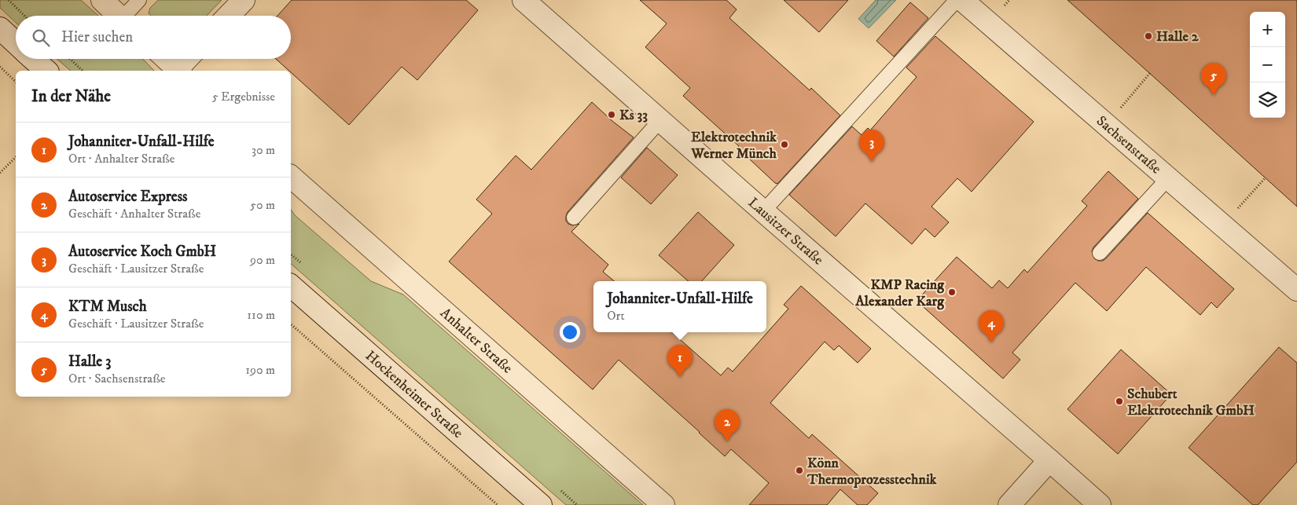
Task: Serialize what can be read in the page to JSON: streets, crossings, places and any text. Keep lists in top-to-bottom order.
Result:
{
  "streets": {
    "street": [
      "Sachsenstraße",
      "Lausitzer Straße",
      "Anhalter Straße",
      "Hockenheimer Straße"
    ]
  },
  "places": [
    "Halle 2",
    "Ks 33",
    "Elektrotechnik Werner Münch",
    "KMP Racing Alexander Karg",
    "Schubert Elektrotechnik GmbH",
    "Könn Thermoprozesstechnik"
  ],
  "page": {
    "map_buttons": ["+", "−"],
    "search": "Hier suchen",
    "pins": [
      "5",
      "3",
      "4",
      "1",
      "2"
    ],
    "heading": ["In der Nähe", "5 Ergebnisse"],
    "list": [
      {
        "mark": "1",
        "name": "Johanniter-Unfall-Hilfe",
        "note": "Ort · Anhalter Straße",
        "value": "30 m"
      },
      {
        "mark": "2",
        "name": "Autoservice Express",
        "note": "Geschäft · Anhalter Straße",
        "value": "50 m"
      },
      {
        "mark": "3",
        "name": "Autoservice Koch GmbH",
        "note": "Geschäft · Lausitzer Straße",
        "value": "90 m"
      },
      {
        "mark": "4",
        "name": "KTM Musch",
        "note": "Geschäft · Lausitzer Straße",
        "value": "110 m"
      },
      {
        "mark": "5",
        "name": "Halle 3",
        "note": "Ort · Sachsenstraße",
        "value": "190 m"
      }
    ],
    "popup": ["Johanniter-Unfall-Hilfe", "Ort"]
  }
}
